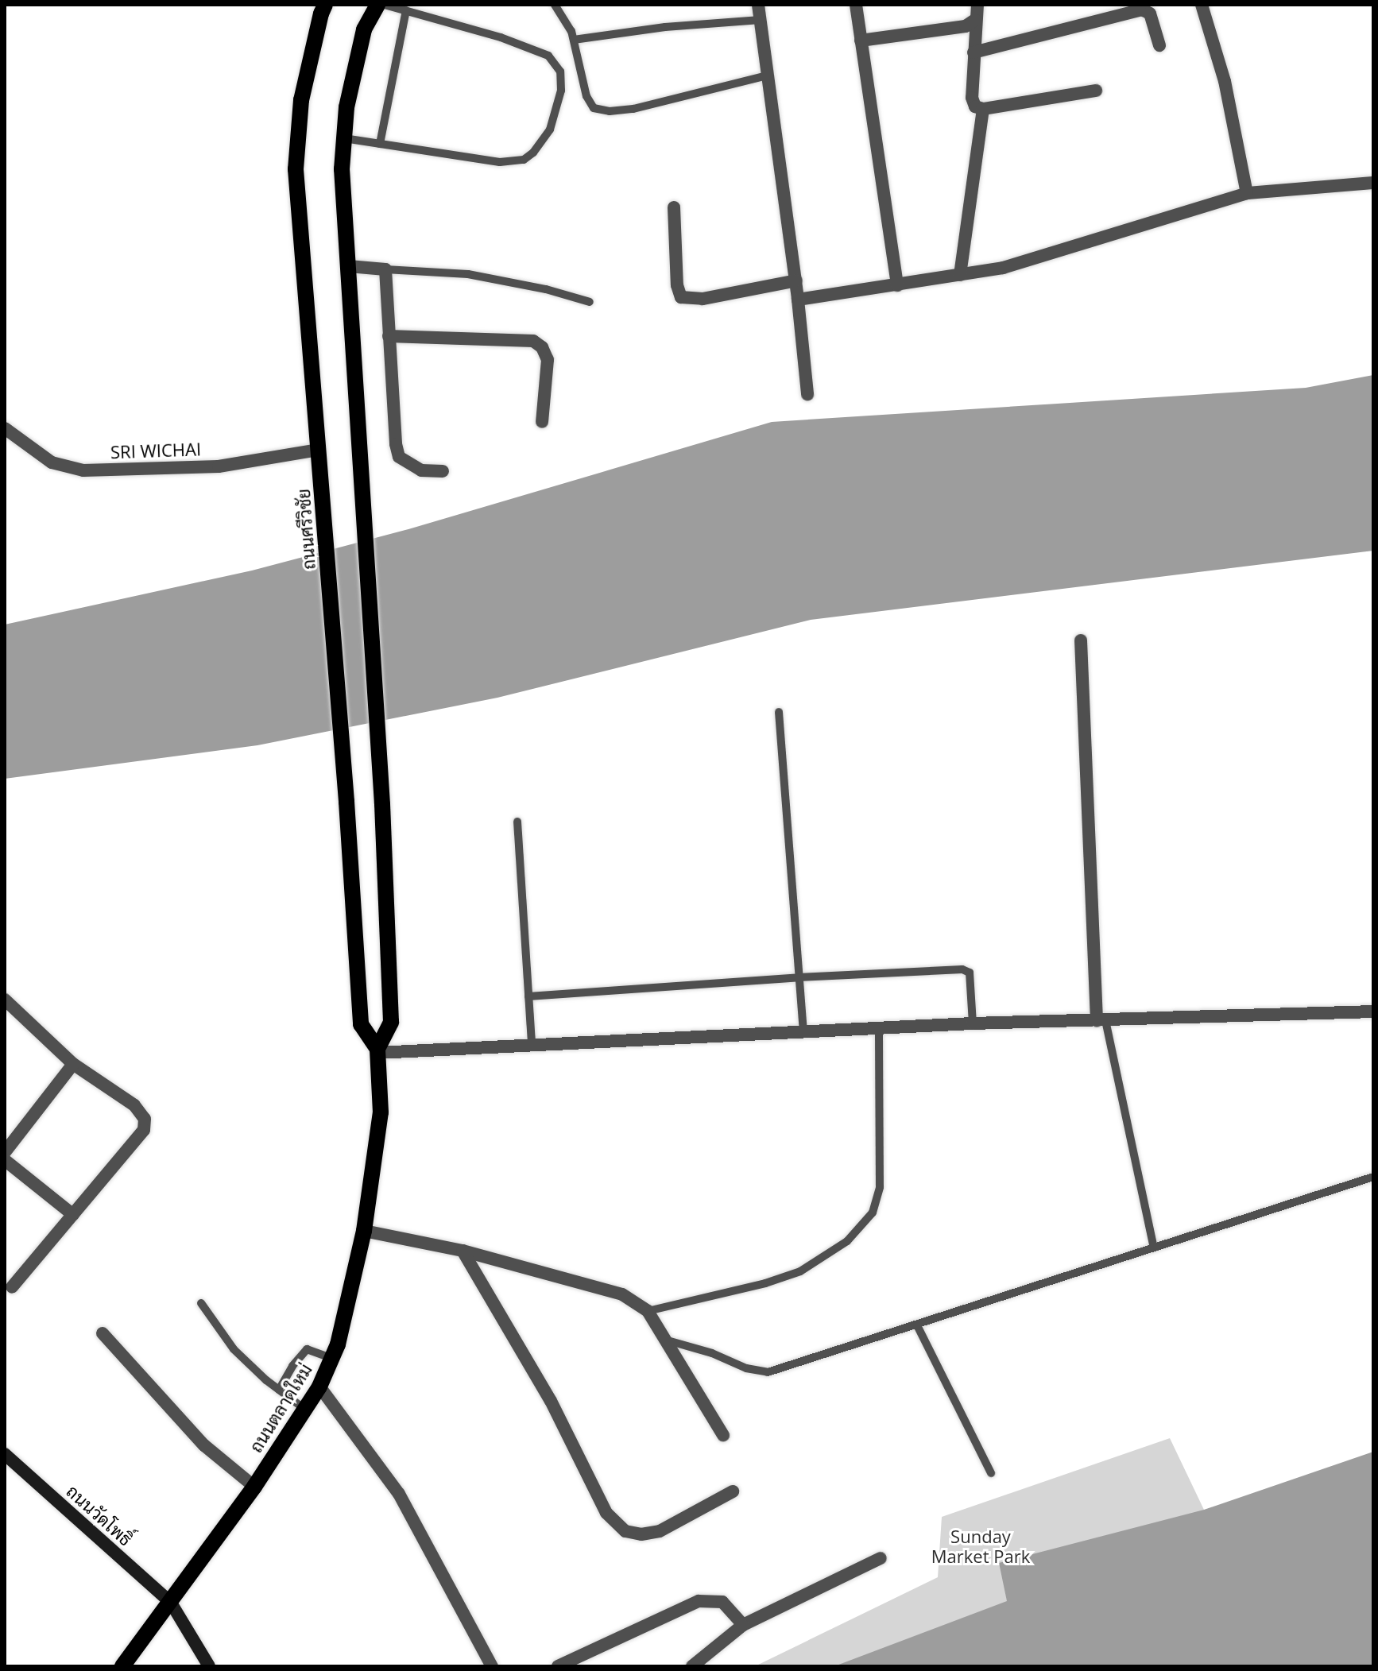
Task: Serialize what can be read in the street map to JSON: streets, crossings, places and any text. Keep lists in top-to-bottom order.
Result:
{
  "streets": {
    "main road": ["ถนนศรีวิชัย", "ถนนตลาดใหม่"],
    "street": ["SRI WICHAI", "ถนนวัดโพธิ์"]
  },
  "crossings": [
    ["SRI WICHAI", "ถนนศรีวิชัย"],
    ["ถนนศรีวิชัย", "ถนนตลาดใหม่"],
    ["ถนนตลาดใหม่", "ถนนวัดโพธิ์"]
  ],
  "parks": ["Sunday Market Park"]
}
